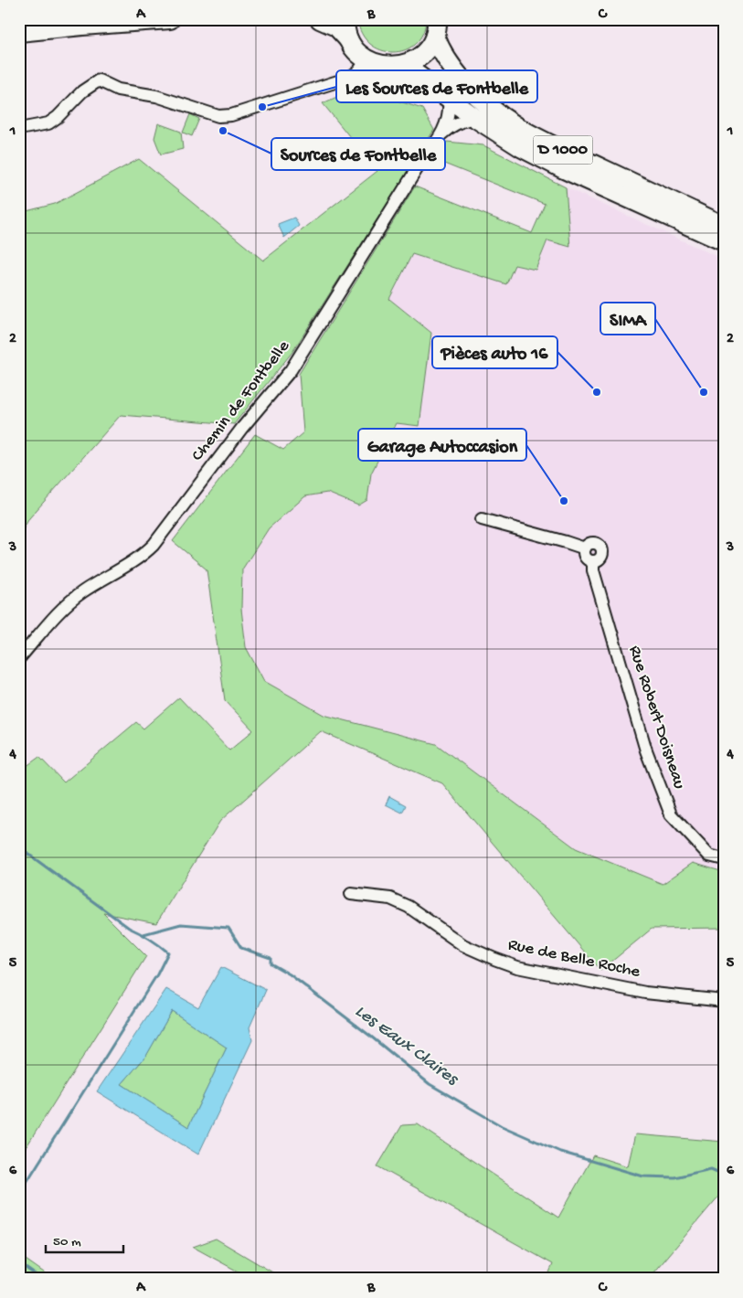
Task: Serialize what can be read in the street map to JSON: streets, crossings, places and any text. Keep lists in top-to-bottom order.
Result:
{
  "streets": {
    "main road": ["D 1000"],
    "street": ["Chemin de Fontbelle", "Rue Robert Doisneau", "Rue de Belle Roche"]
  },
  "crossings": [
    ["D 1000", "Chemin de Fontbelle"]
  ],
  "water": ["Les Eaux Claires"],
  "places": [
    "Les Sources de Fontbelle",
    "Sources de Fontbelle",
    "Pièces auto 16",
    "SIMA",
    "Garage Autoccasion"
  ],
  "scale_bar": "50 m",
  "grid": {
    "columns": ["A", "B", "C"],
    "rows": [
      "1",
      "2",
      "3",
      "4",
      "5",
      "6"
    ]
  }
}
